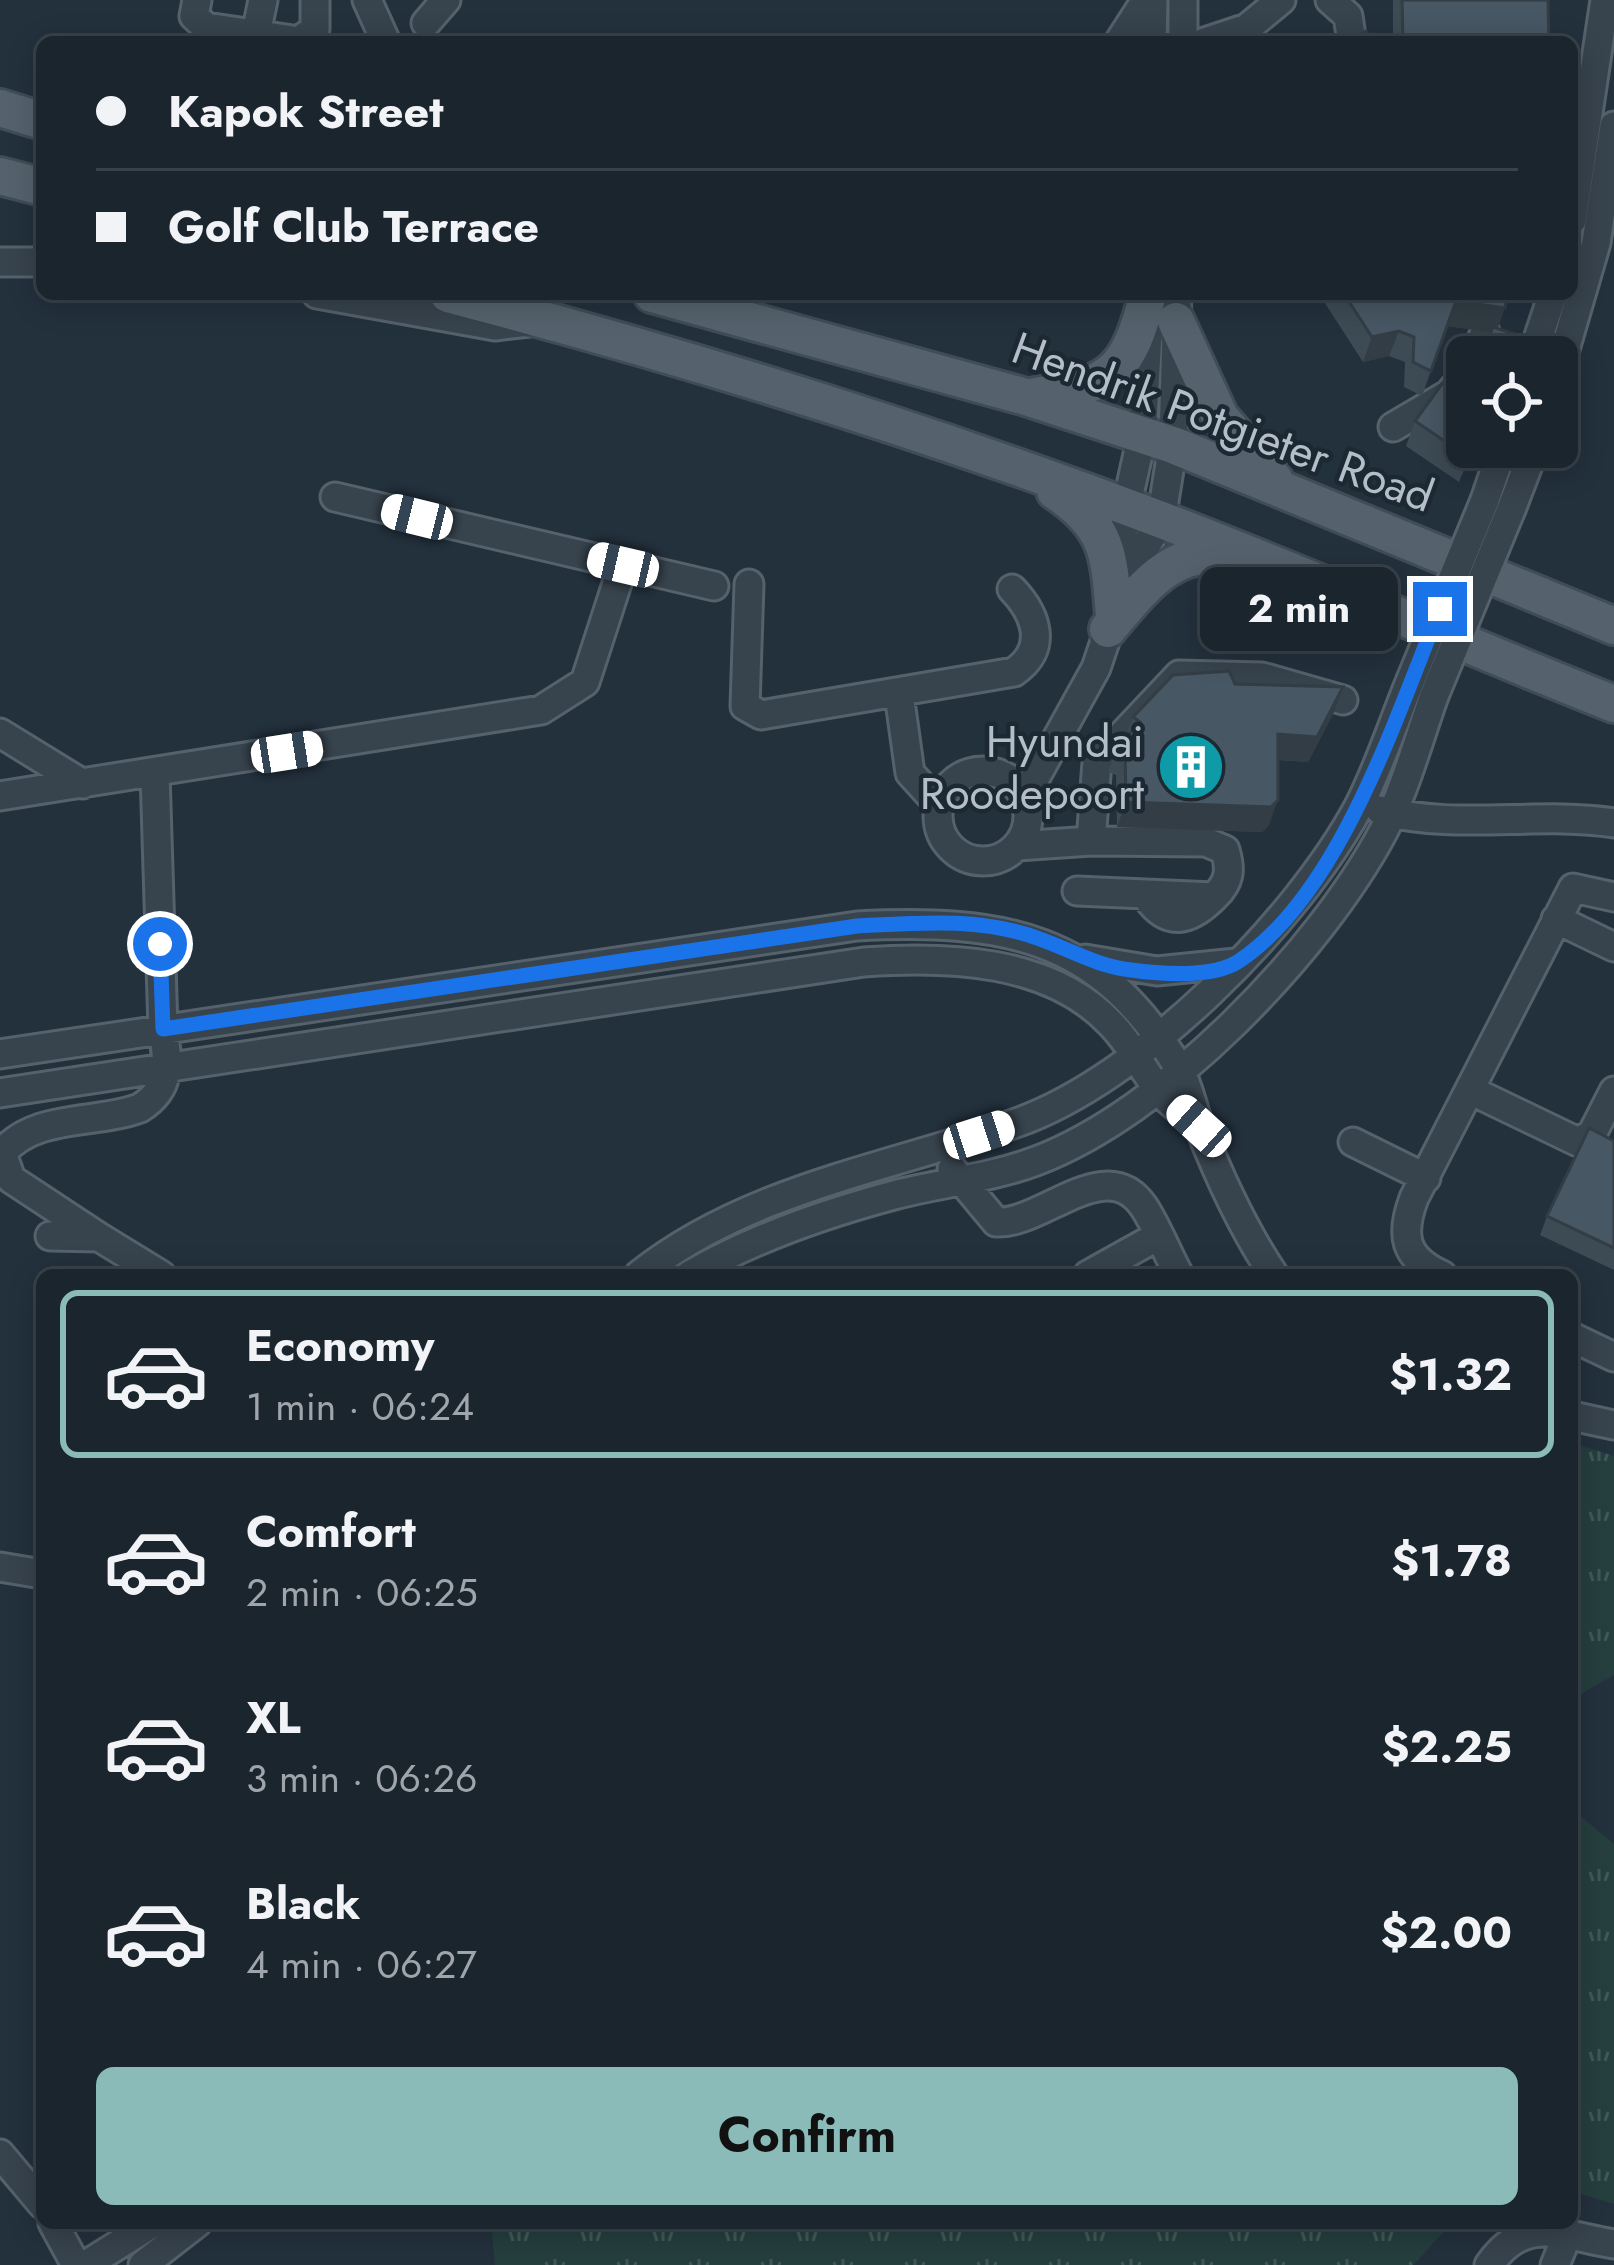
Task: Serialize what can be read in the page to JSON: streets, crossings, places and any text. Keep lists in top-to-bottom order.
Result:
{
  "streets": {
    "main road": ["Hendrik Potgieter Road"]
  },
  "places": {
    "building": ["Hyundai Roodepoort"]
  },
  "page": {
    "banner": ["Kapok Street", "Golf Club Terrace"],
    "bubble": "2 min",
    "list": [
      {
        "name": "Economy",
        "note": "1 min · 06:24",
        "value": "$1.32"
      },
      {
        "name": "Comfort",
        "note": "2 min · 06:25",
        "value": "$1.78"
      },
      {
        "name": "XL",
        "note": "3 min · 06:26",
        "value": "$2.25"
      },
      {
        "name": "Black",
        "note": "4 min · 06:27",
        "value": "$2.00"
      }
    ],
    "buttons": "Confirm"
  }
}
